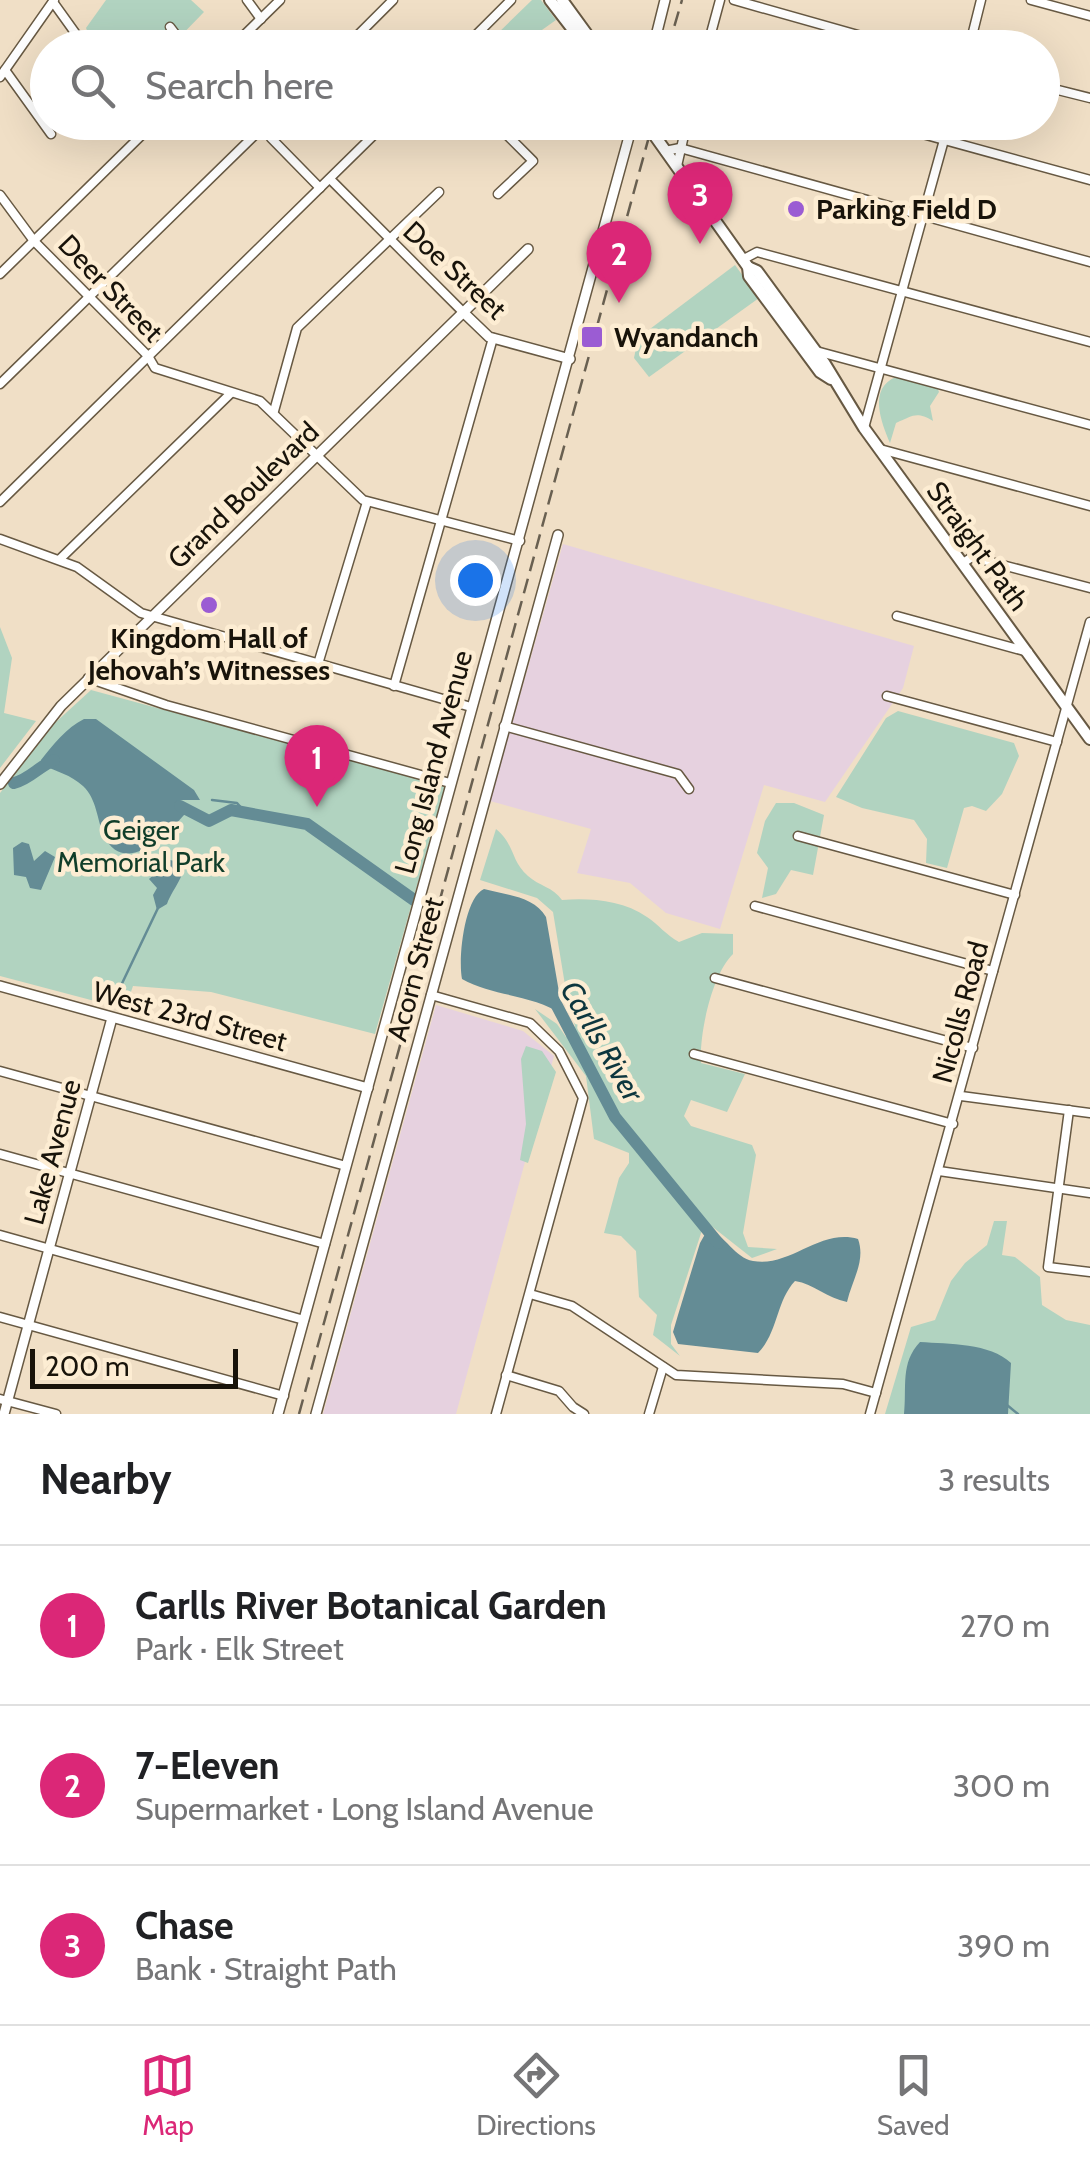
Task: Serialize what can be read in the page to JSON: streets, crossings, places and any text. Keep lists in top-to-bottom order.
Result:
{
  "streets": {
    "main road": ["Straight Path"],
    "street": [
      "Doe Street",
      "Deer Street",
      "Grand Boulevard",
      "Long Island Avenue",
      "Acorn Street",
      "Nicolls Road",
      "West 23rd Street",
      "Lake Avenue"
    ]
  },
  "crossings": [
    ["Doe Street", "Grand Boulevard"],
    ["Doe Street", "Long Island Avenue"],
    ["Deer Street", "Grand Boulevard"],
    ["Deer Street", "Long Island Avenue"],
    ["Straight Path", "Nicolls Road"],
    ["Long Island Avenue", "West 23rd Street"],
    ["West 23rd Street", "Lake Avenue"]
  ],
  "water": ["Carlls River"],
  "parks": ["Geiger Memorial Park"],
  "places": {
    "other": ["Parking Field D", "Kingdom Hall of Jehovah’s Witnesses"],
    "transit": ["Wyandanch"]
  },
  "scale_bar": "200 m",
  "page": {
    "search": "Search here",
    "pins": ["3", "2", "1"],
    "scale": "200 m",
    "heading": ["Nearby", "3 results"],
    "list": [
      {
        "mark": "1",
        "name": "Carlls River Botanical Garden",
        "note": "Park · Elk Street",
        "value": "270 m"
      },
      {
        "mark": "2",
        "name": "7-Eleven",
        "note": "Supermarket · Long Island Avenue",
        "value": "300 m"
      },
      {
        "mark": "3",
        "name": "Chase",
        "note": "Bank · Straight Path",
        "value": "390 m"
      }
    ],
    "nav": ["Map", "Directions", "Saved"]
  }
}
